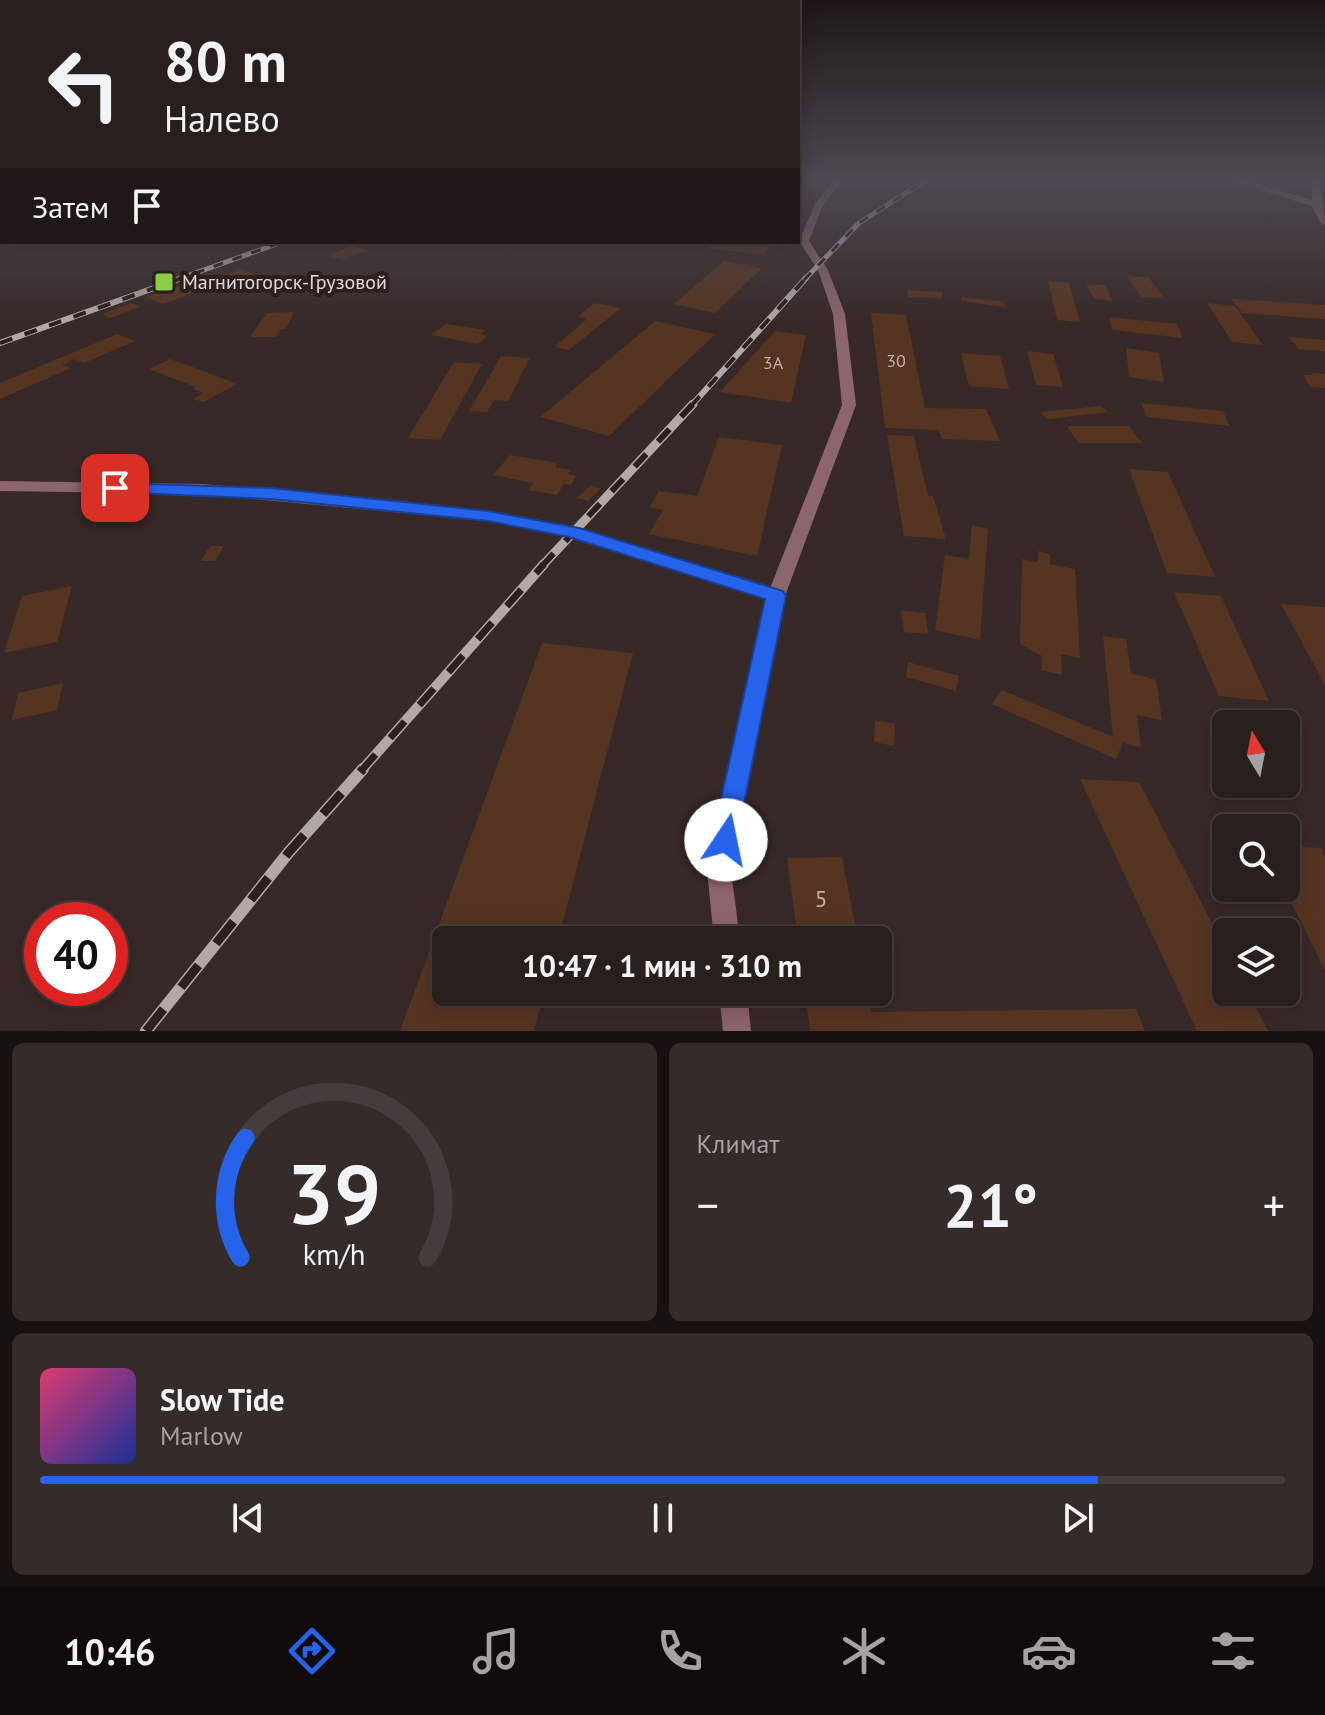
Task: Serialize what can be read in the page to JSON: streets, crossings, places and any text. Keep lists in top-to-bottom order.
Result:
{
  "places": {
    "transit": ["Магнитогорск-Грузовой"]
  },
  "house_numbers": ["30", "3А", "5"],
  "north": "top",
  "page": {
    "turn": ["80 m", "Налево"],
    "then": "Затем",
    "limit": "40",
    "trip": "10:47 · 1 мин · 310 m",
    "tile": "Климат",
    "heat": ["−", "21°", "+"],
    "song": ["Slow Tide", "Marlow"],
    "tabs": "10:46",
    "gauge": ["39", "km/h"]
  }
}
